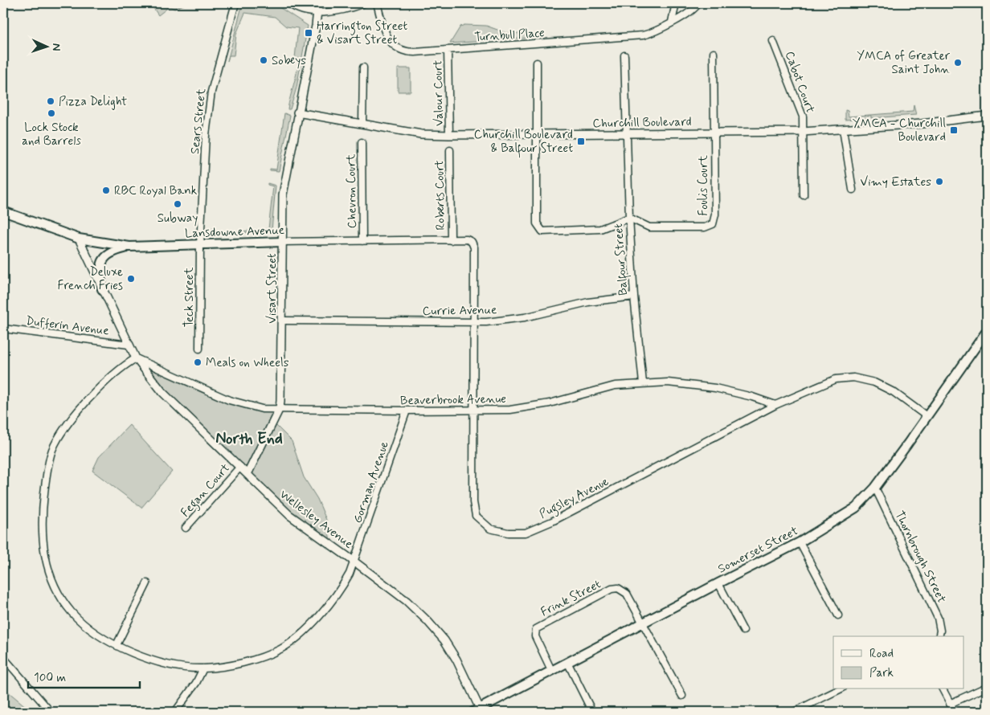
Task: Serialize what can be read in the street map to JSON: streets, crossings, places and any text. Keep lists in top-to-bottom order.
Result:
{
  "streets": {
    "main road": ["Lansdowne Avenue", "Somerset Street"],
    "street": [
      "Turnbull Place",
      "Cabot Court",
      "Valour Court",
      "Sears Street",
      "Churchill Boulevard",
      "Foulis Court",
      "Chevron Court",
      "Roberts Court",
      "Balfour Street",
      "Visart Street",
      "Teck Street",
      "Currie Avenue",
      "Dufferin Avenue",
      "Beaverbrook Avenue",
      "Gorman Avenue",
      "Fegan Court",
      "Pugsley Avenue",
      "Wellesley Avenue",
      "Thornbrough Street",
      "Frink Street"
    ]
  },
  "crossings": [
    ["Turnbull Place", "Valour Court"],
    ["Cabot Court", "Churchill Boulevard"],
    ["Valour Court", "Churchill Boulevard"],
    ["Sears Street", "Lansdowne Avenue"],
    ["Sears Street", "Teck Street"],
    ["Churchill Boulevard", "Foulis Court"],
    ["Churchill Boulevard", "Balfour Street"],
    ["Churchill Boulevard", "Visart Street"],
    ["Foulis Court", "Balfour Street"],
    ["Chevron Court", "Lansdowne Avenue"],
    ["Roberts Court", "Lansdowne Avenue"],
    ["Lansdowne Avenue", "Visart Street"],
    ["Lansdowne Avenue", "Teck Street"],
    ["Lansdowne Avenue", "Pugsley Avenue"],
    ["Lansdowne Avenue", "Wellesley Avenue"],
    ["Balfour Street", "Currie Avenue"],
    ["Balfour Street", "Beaverbrook Avenue"],
    ["Visart Street", "Currie Avenue"],
    ["Visart Street", "Beaverbrook Avenue"],
    ["Visart Street", "Wellesley Avenue"],
    ["Currie Avenue", "Pugsley Avenue"],
    ["Dufferin Avenue", "Wellesley Avenue"],
    ["Beaverbrook Avenue", "Gorman Avenue"],
    ["Beaverbrook Avenue", "Pugsley Avenue"],
    ["Beaverbrook Avenue", "Wellesley Avenue"],
    ["Gorman Avenue", "Wellesley Avenue"],
    ["Fegan Court", "Wellesley Avenue"],
    ["Pugsley Avenue", "Somerset Street"],
    ["Wellesley Avenue", "Somerset Street"],
    ["Somerset Street", "Thornbrough Street"],
    ["Somerset Street", "Frink Street"]
  ],
  "districts": ["North End"],
  "places": {
    "transit": ["Harrington Street & Visart Street", "YMCA - Churchill Boulevard", "Churchill Boulevard & Balfour Street"],
    "other": [
      "Sobeys",
      "YMCA of Greater Saint John",
      "Pizza Delight",
      "Lock Stock and Barrels",
      "Vimy Estates",
      "RBC Royal Bank",
      "Subway",
      "Deluxe French Fries",
      "Meals on Wheels"
    ]
  },
  "legend": ["Road", "Park"],
  "scale_bar": "100 m",
  "north": "right"
}
